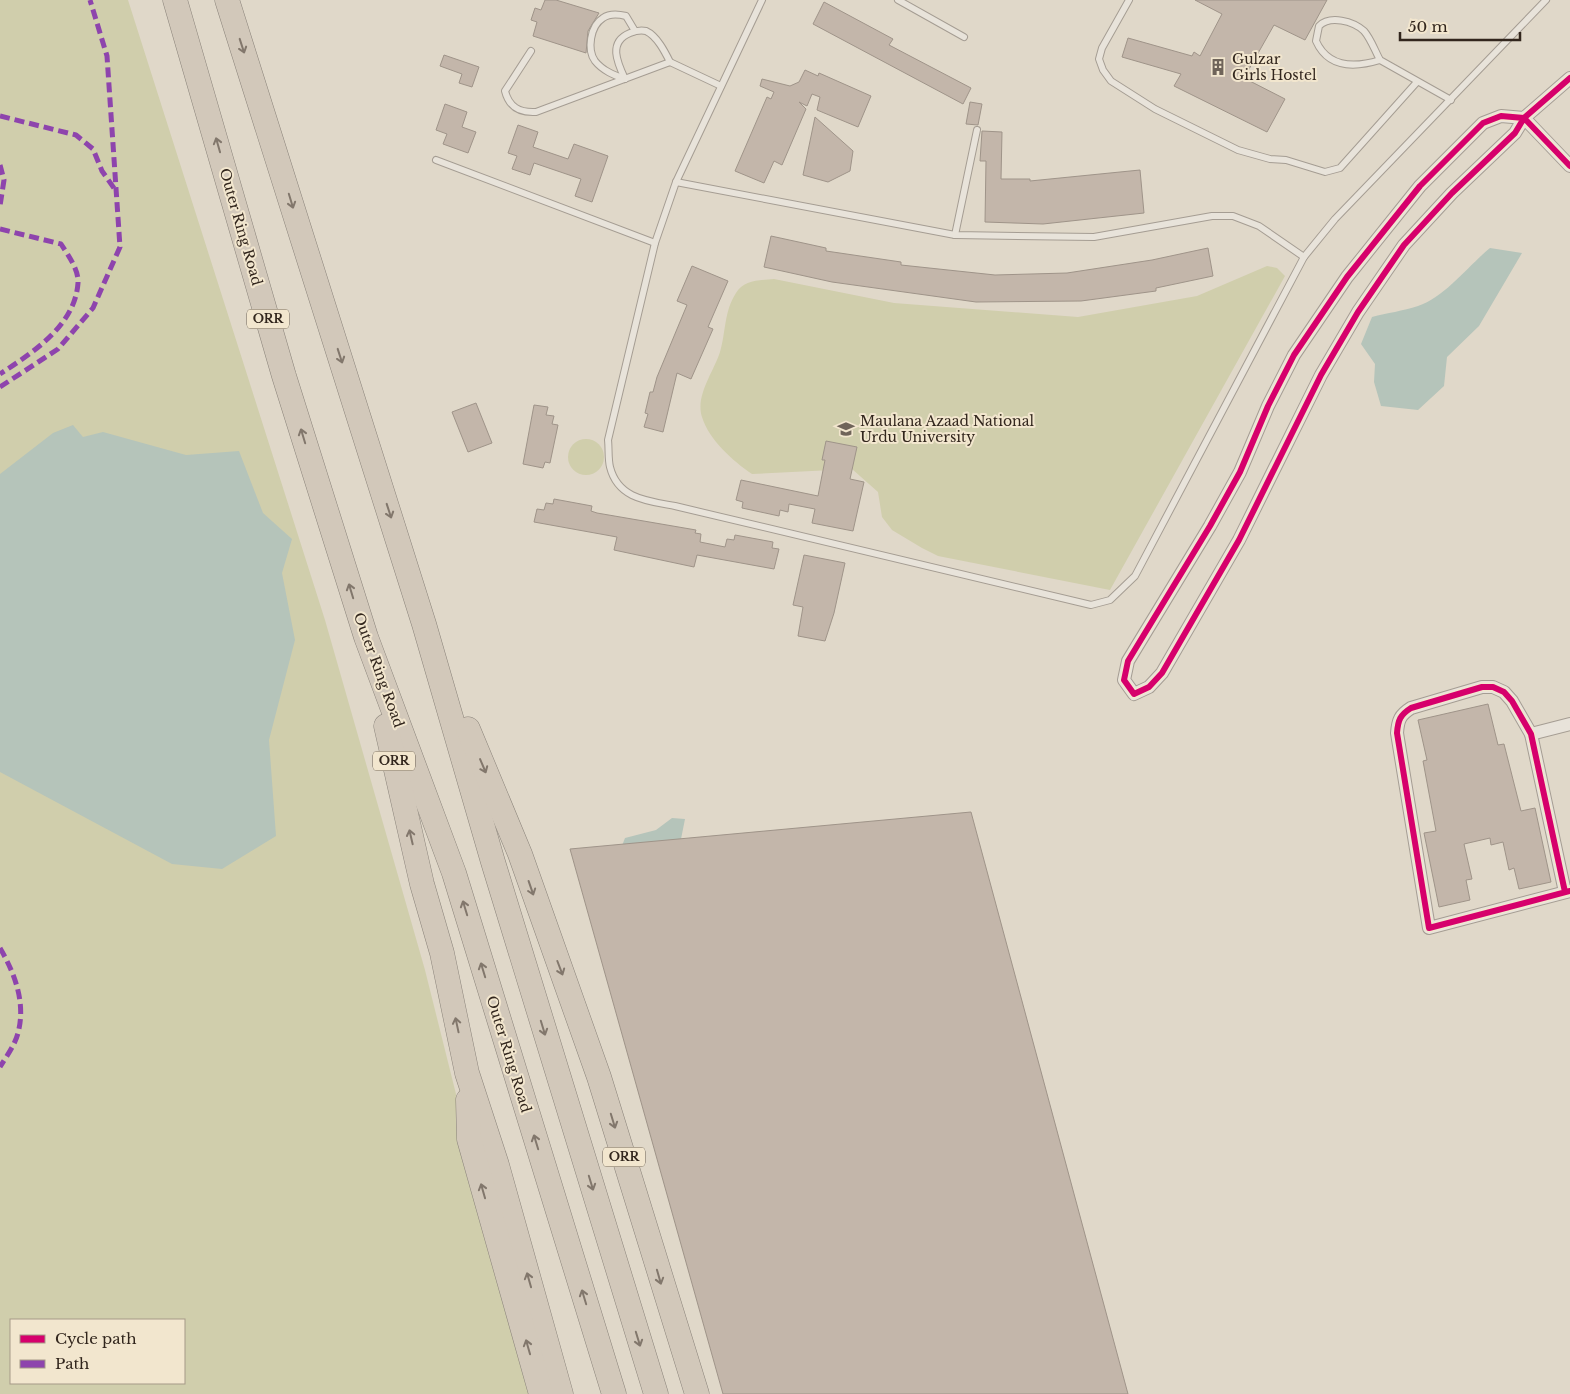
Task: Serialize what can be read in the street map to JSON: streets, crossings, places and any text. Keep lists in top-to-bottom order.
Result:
{
  "streets": {
    "highway": ["Outer Ring Road", "ORR"]
  },
  "crossings": [
    ["Outer Ring Road", "ORR"]
  ],
  "places": {
    "building": ["Gulzar Girls Hostel"],
    "school or university": ["Maulana Azaad National Urdu University"]
  },
  "legend": ["Cycle path", "Path"],
  "scale_bar": "50 m"
}
